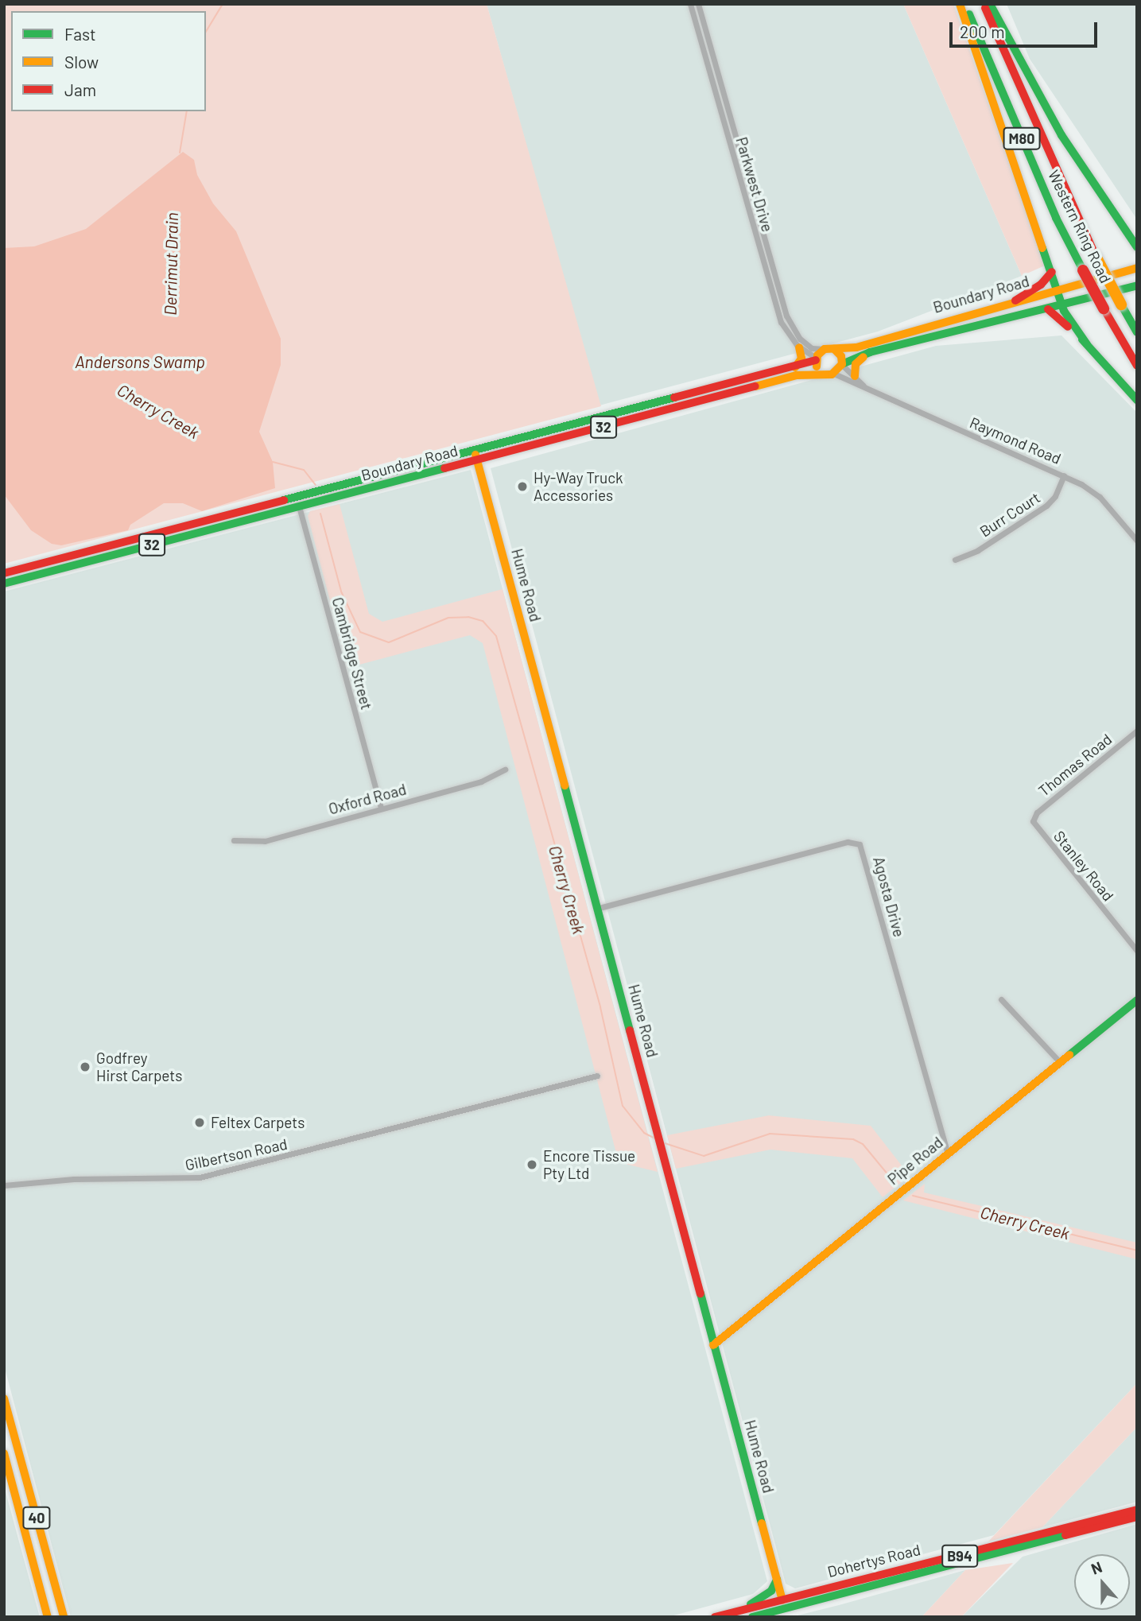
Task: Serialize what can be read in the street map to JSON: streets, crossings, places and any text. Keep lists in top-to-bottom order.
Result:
{
  "streets": {
    "main road": [
      "M80",
      "Western Ring Road",
      "Boundary Road",
      "32",
      "Hume Road",
      "Pipe Road",
      "40",
      "B94",
      "Dohertys Road"
    ],
    "street": [
      "Parkwest Drive",
      "Raymond Road",
      "Burr Court",
      "Cambridge Street",
      "Thomas Road",
      "Oxford Road",
      "Stanley Road",
      "Agosta Drive",
      "Gilbertson Road"
    ]
  },
  "crossings": [
    ["Parkwest Drive", "Boundary Road"],
    ["Boundary Road", "32"],
    ["Boundary Road", "Raymond Road"],
    ["Boundary Road", "Hume Road"],
    ["Boundary Road", "Cambridge Street"],
    ["32", "Raymond Road"],
    ["Raymond Road", "Burr Court"],
    ["Hume Road", "Agosta Drive"],
    ["Hume Road", "Pipe Road"],
    ["Hume Road", "Dohertys Road"],
    ["Cambridge Street", "Oxford Road"],
    ["Thomas Road", "Stanley Road"],
    ["Agosta Drive", "Pipe Road"]
  ],
  "water": ["Derrimut Drain", "Andersons Swamp", "Cherry Creek"],
  "places": [
    "Hy-Way Truck Accessories",
    "Godfrey Hirst Carpets",
    "Feltex Carpets",
    "Encore Tissue Pty Ltd"
  ],
  "legend": ["Fast", "Slow", "Jam"],
  "scale_bar": "200 m",
  "north": "top"
}
